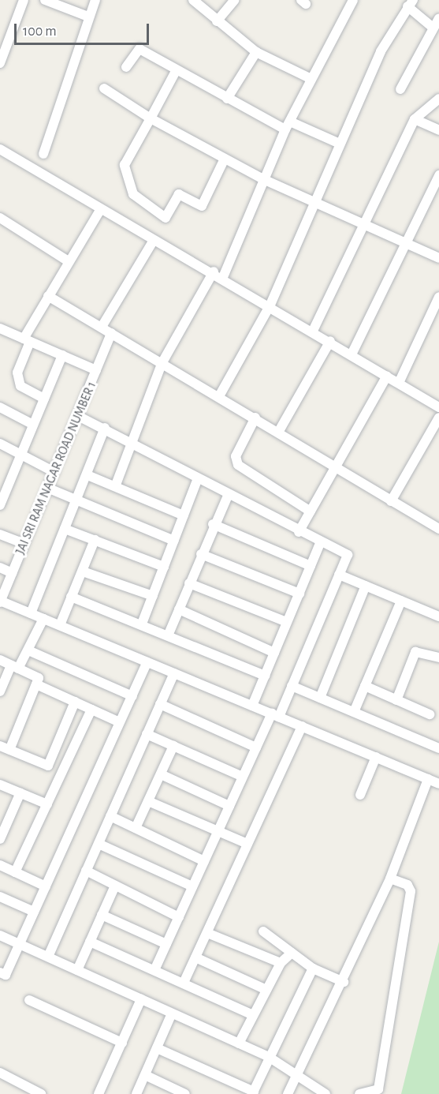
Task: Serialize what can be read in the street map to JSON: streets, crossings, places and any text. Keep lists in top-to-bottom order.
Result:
{
  "streets": {
    "street": ["JAI SRI RAM NAGAR ROAD NUMBER 1"]
  },
  "scale_bar": "100 m"
}
